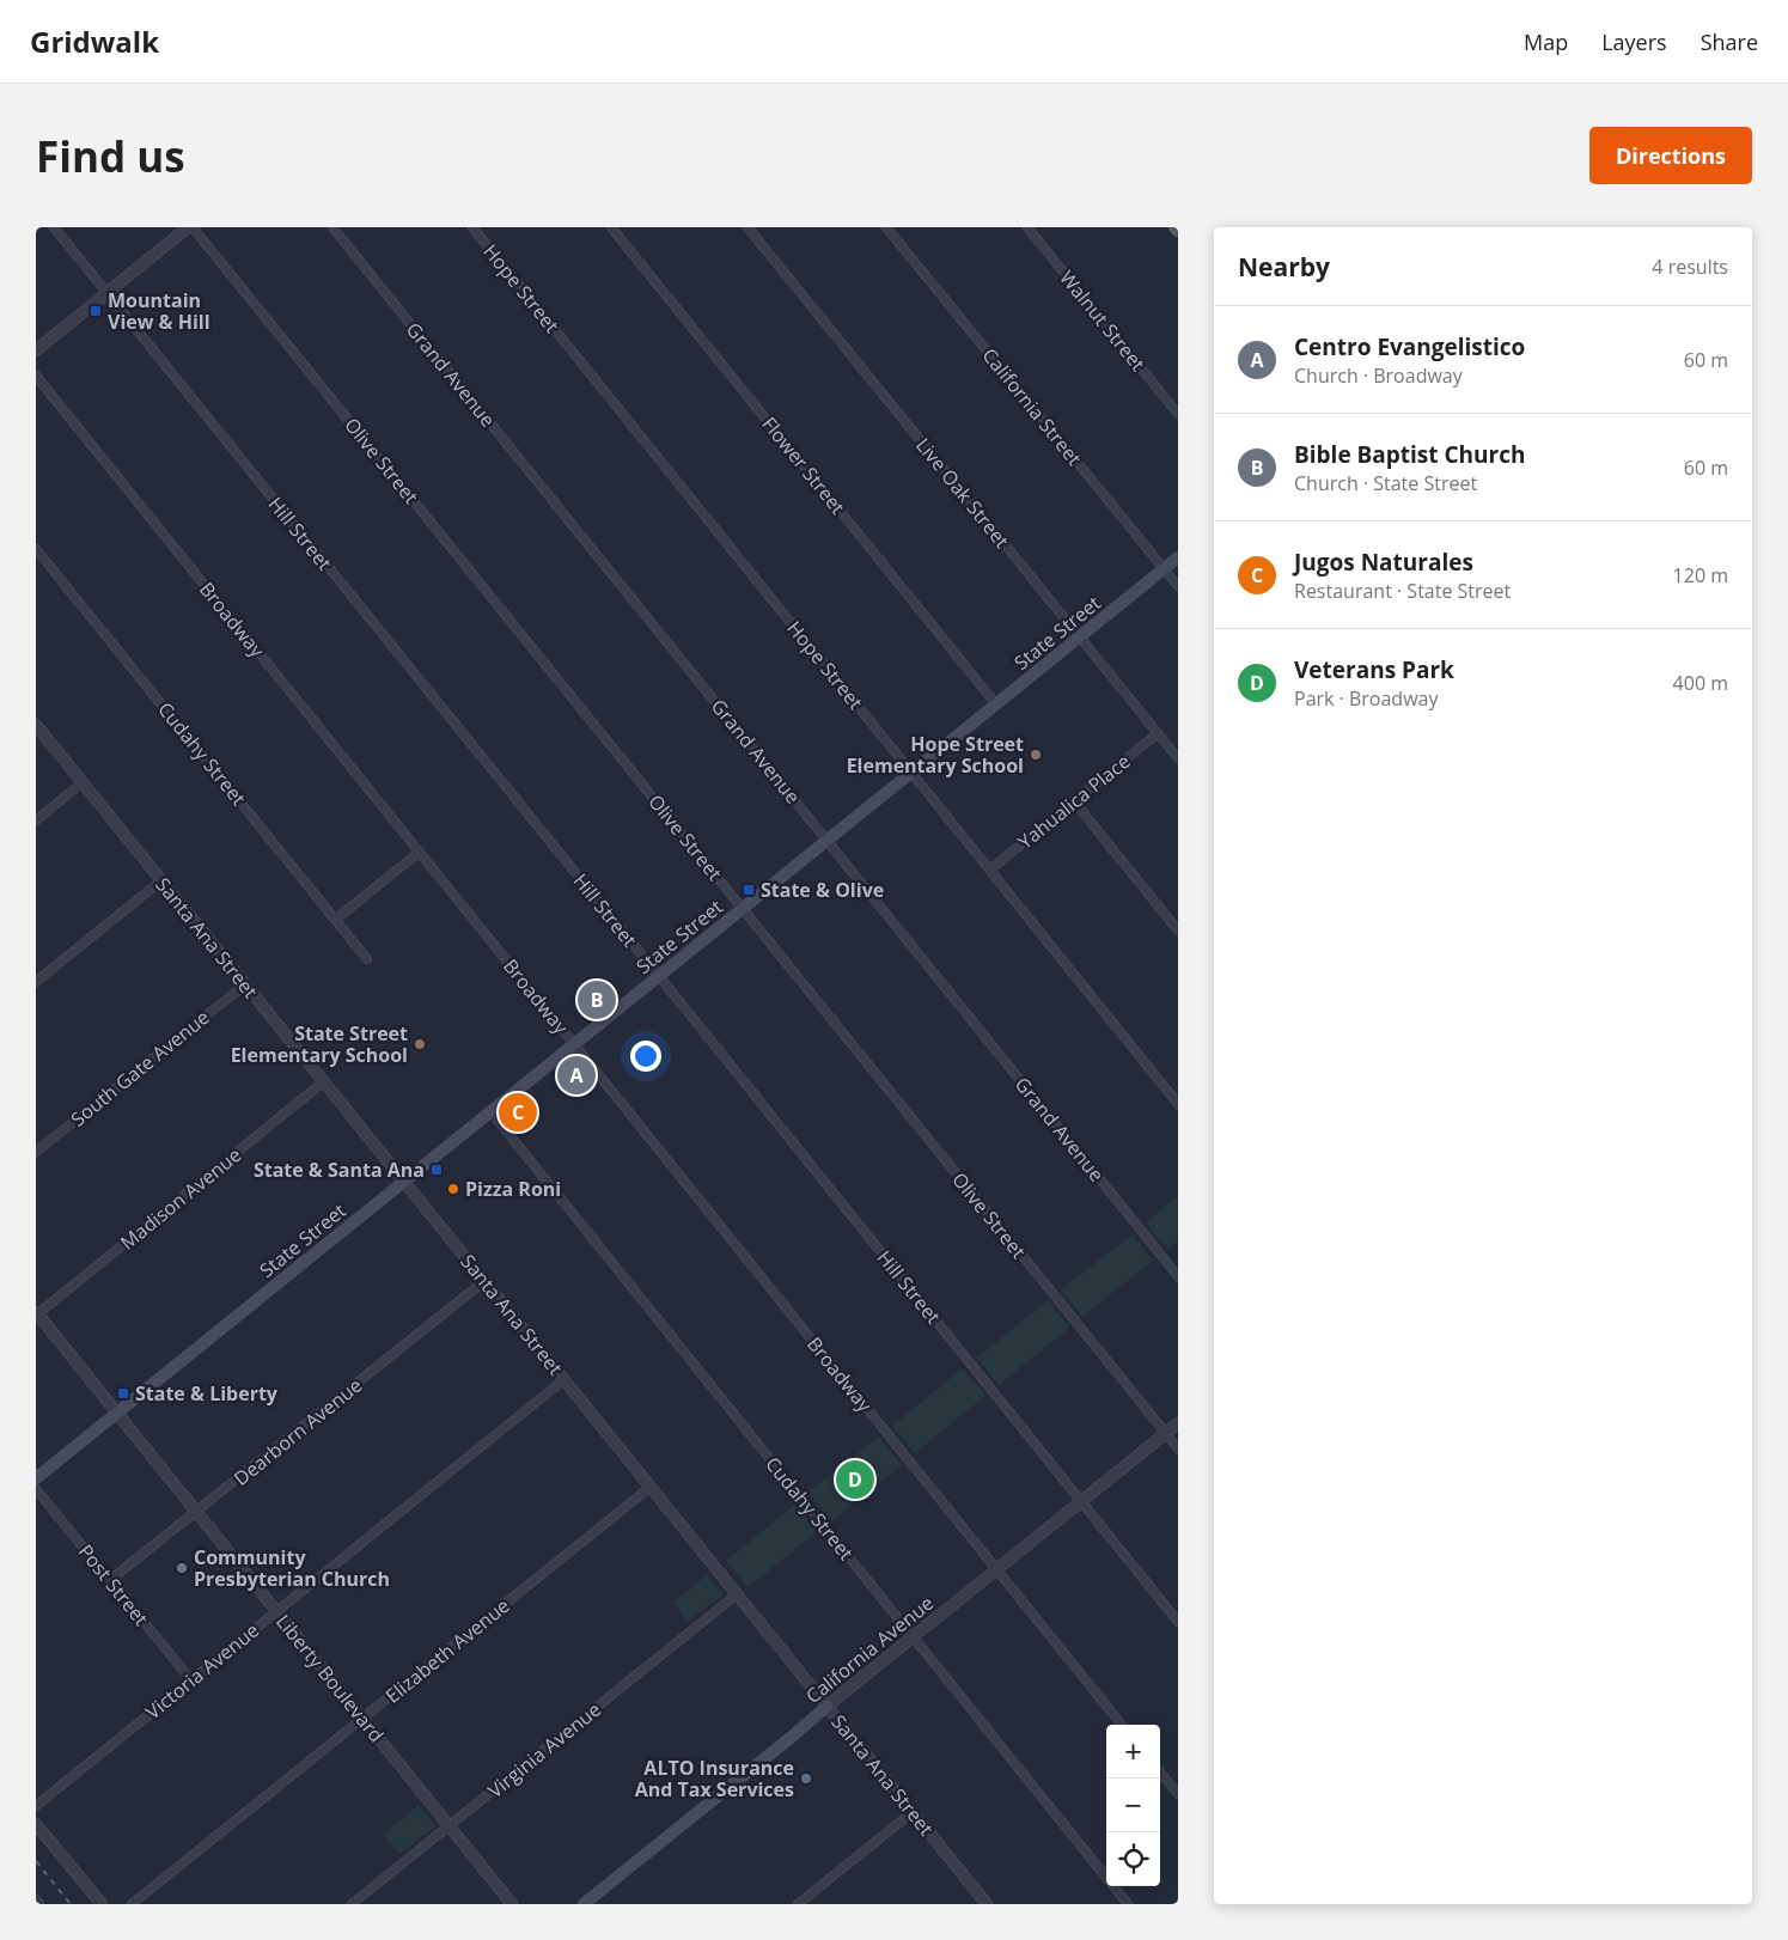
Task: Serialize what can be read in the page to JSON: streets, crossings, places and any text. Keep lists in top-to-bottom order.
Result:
{
  "streets": {
    "main road": ["State Street", "California Avenue"],
    "street": [
      "Hope Street",
      "Walnut Street",
      "Grand Avenue",
      "California Street",
      "Olive Street",
      "Flower Street",
      "Live Oak Street",
      "Hill Street",
      "Broadway",
      "Cudahy Street",
      "Yahualica Place",
      "Santa Ana Street",
      "South Gate Avenue",
      "Madison Avenue",
      "Dearborn Avenue",
      "Post Street",
      "Elizabeth Avenue",
      "Victoria Avenue",
      "Liberty Boulevard",
      "Virginia Avenue"
    ]
  },
  "crossings": [
    ["Hope Street", "State Street"],
    ["Hope Street", "Yahualica Place"],
    ["Grand Avenue", "State Street"],
    ["California Street", "State Street"],
    ["Olive Street", "State Street"],
    ["Olive Street", "California Avenue"],
    ["Flower Street", "State Street"],
    ["Live Oak Street", "State Street"],
    ["Live Oak Street", "Yahualica Place"],
    ["Hill Street", "State Street"],
    ["Hill Street", "California Avenue"],
    ["Broadway", "State Street"],
    ["Broadway", "California Avenue"],
    ["State Street", "Cudahy Street"],
    ["State Street", "Santa Ana Street"],
    ["State Street", "Liberty Boulevard"],
    ["Cudahy Street", "California Avenue"],
    ["Santa Ana Street", "South Gate Avenue"],
    ["Santa Ana Street", "Madison Avenue"],
    ["Santa Ana Street", "Dearborn Avenue"],
    ["Santa Ana Street", "California Avenue"],
    ["Santa Ana Street", "Elizabeth Avenue"],
    ["Santa Ana Street", "Victoria Avenue"],
    ["Santa Ana Street", "Virginia Avenue"],
    ["Madison Avenue", "Liberty Boulevard"],
    ["Dearborn Avenue", "Post Street"],
    ["Dearborn Avenue", "Liberty Boulevard"],
    ["Post Street", "Victoria Avenue"],
    ["Elizabeth Avenue", "Liberty Boulevard"],
    ["Victoria Avenue", "Liberty Boulevard"],
    ["Liberty Boulevard", "Virginia Avenue"]
  ],
  "places": {
    "transit": [
      "Mountain View & Hill",
      "State & Olive",
      "State & Santa Ana",
      "State & Liberty"
    ],
    "other": [
      "Hope Street Elementary School",
      "State Street Elementary School",
      "Pizza Roni",
      "Community Presbyterian Church",
      "ALTO Insurance And Tax Services"
    ]
  },
  "page": {
    "header": "Gridwalk",
    "nav": ["Map", "Layers", "Share"],
    "buttons": "Directions",
    "title": "Find us",
    "heading": ["Nearby", "4 results"],
    "list": [
      {
        "mark": "A",
        "name": "Centro Evangelistico",
        "note": "Church · Broadway",
        "value": "60 m"
      },
      {
        "mark": "B",
        "name": "Bible Baptist Church",
        "note": "Church · State Street",
        "value": "60 m"
      },
      {
        "mark": "C",
        "name": "Jugos Naturales",
        "note": "Restaurant · State Street",
        "value": "120 m"
      },
      {
        "mark": "D",
        "name": "Veterans Park",
        "note": "Park · Broadway",
        "value": "400 m"
      }
    ],
    "pins": [
      "B",
      "A",
      "C",
      "D"
    ],
    "map_buttons": ["+", "−"]
  }
}
